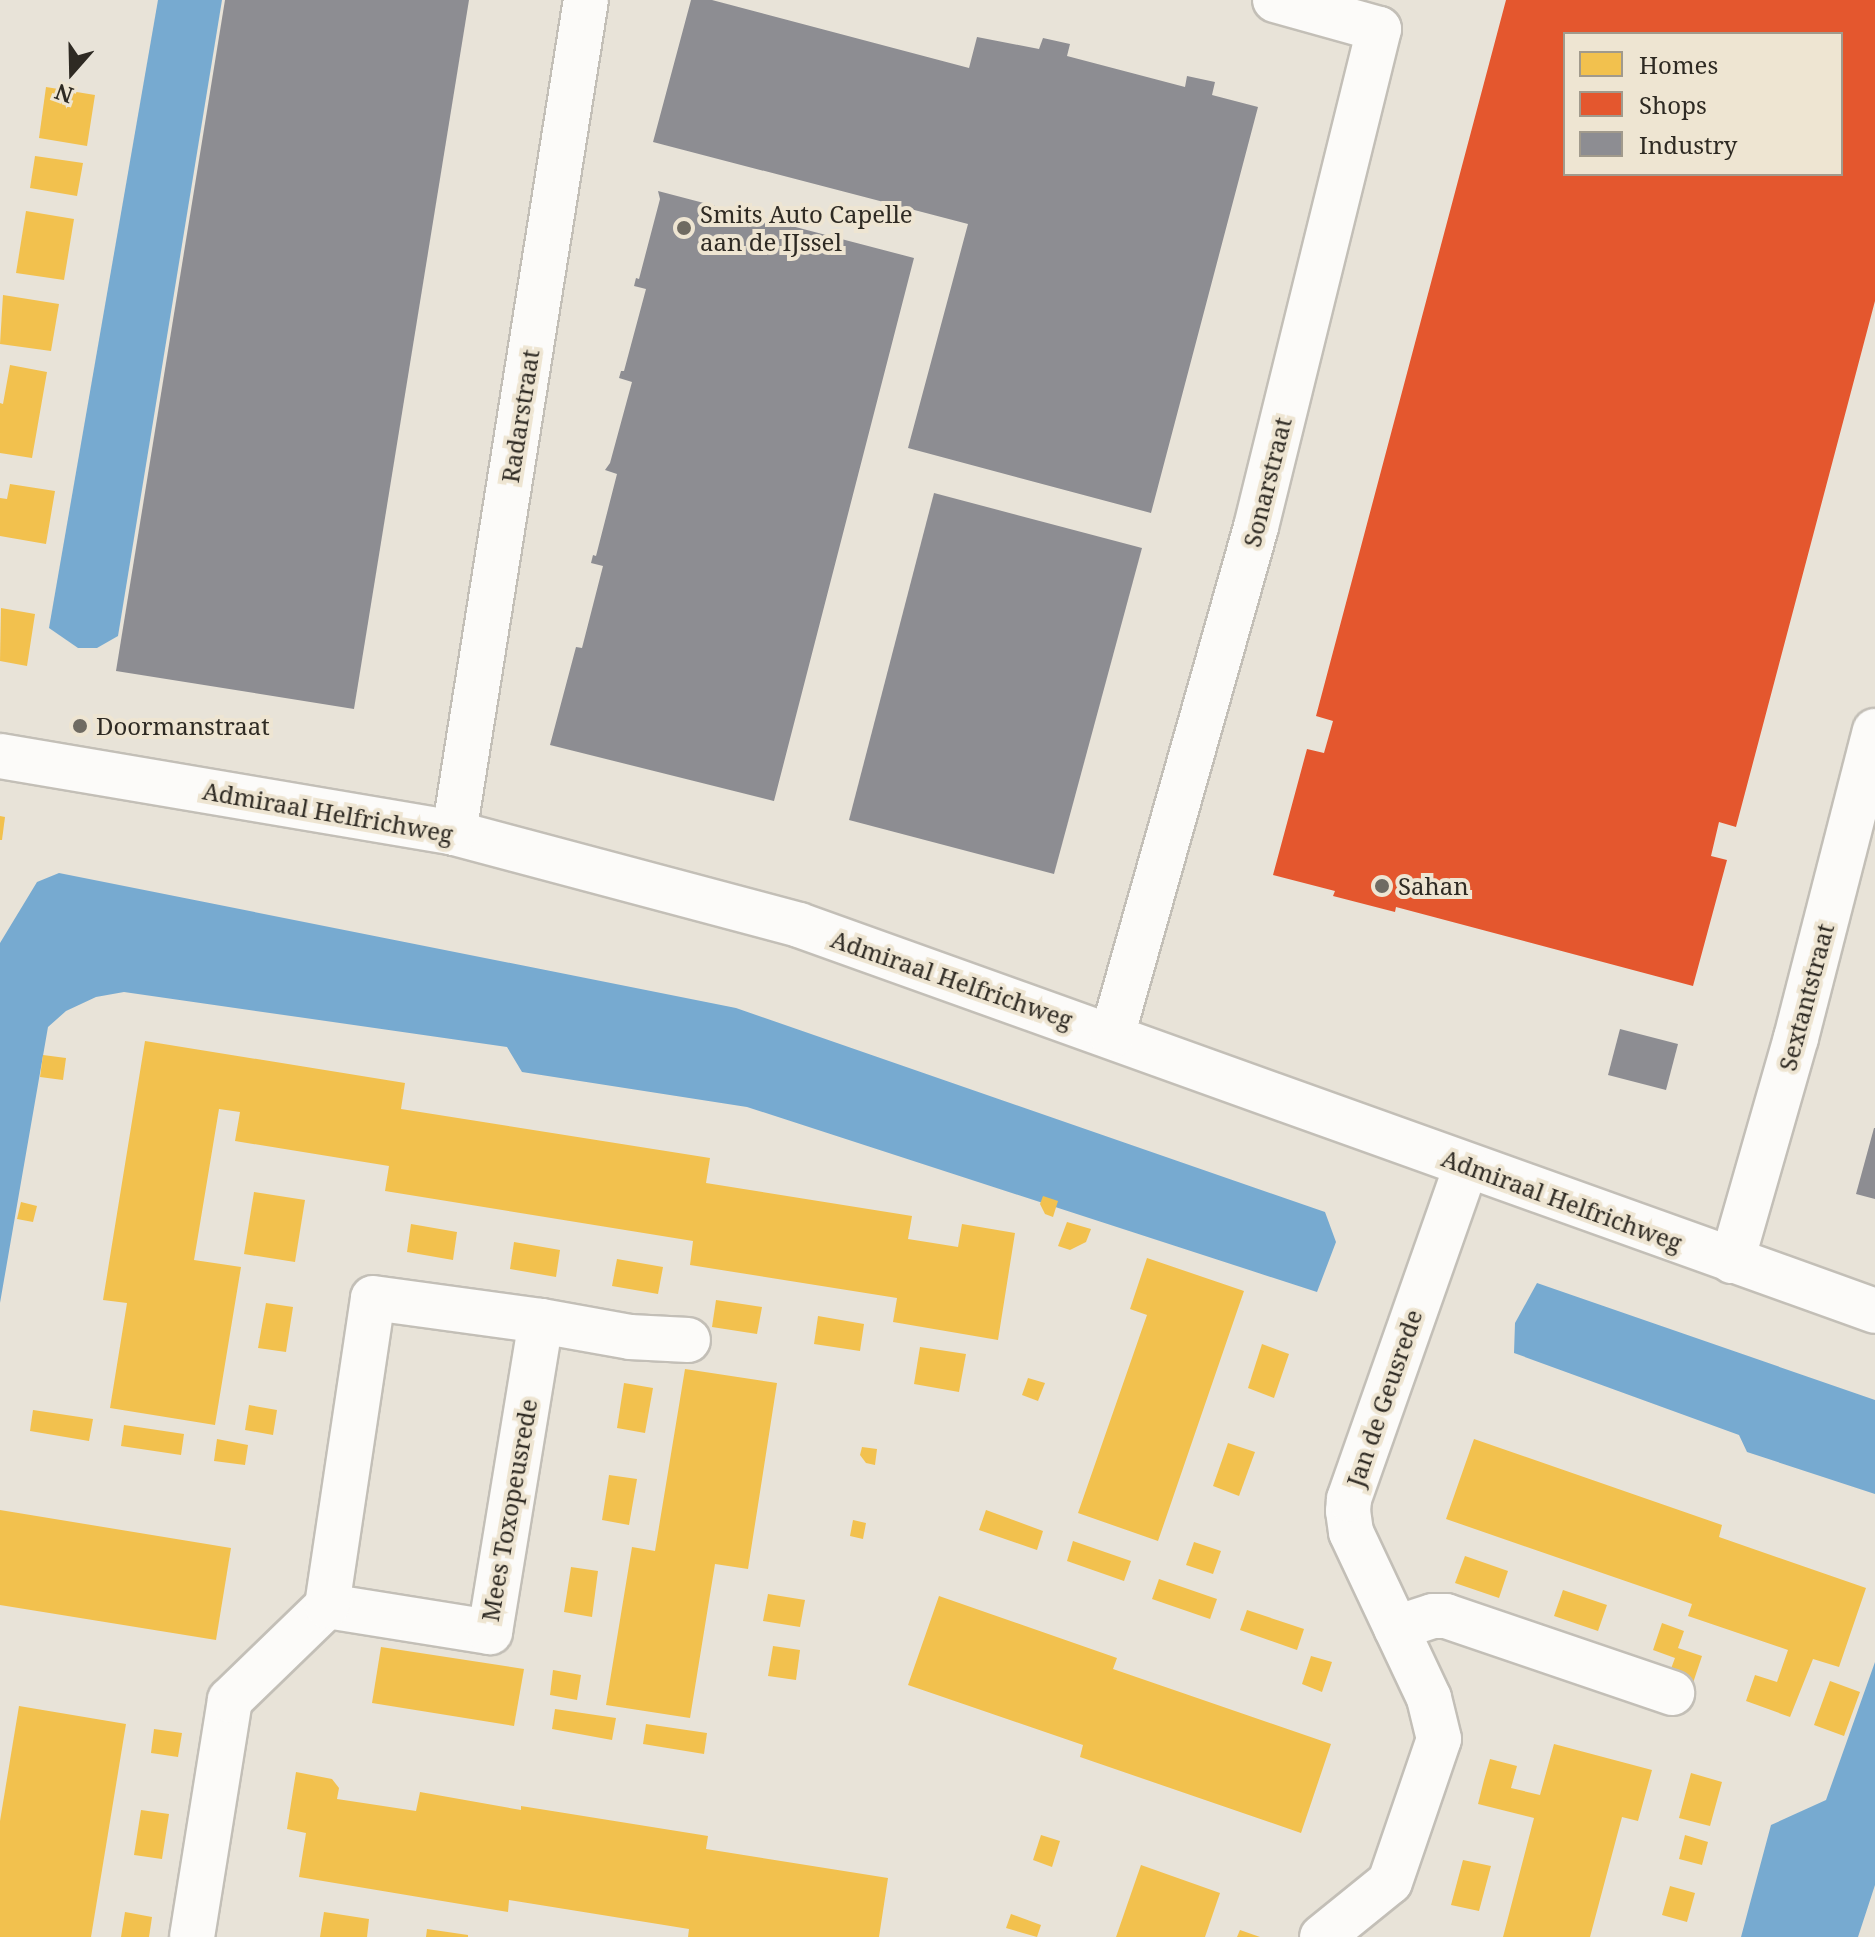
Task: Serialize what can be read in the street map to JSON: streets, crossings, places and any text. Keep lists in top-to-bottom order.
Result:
{
  "streets": {
    "street": [
      "Radarstraat",
      "Sonarstraat",
      "Admiraal Helfrichweg",
      "Sextantstraat",
      "Jan de Geusrede",
      "Mees Toxopeusrede"
    ]
  },
  "crossings": [
    ["Radarstraat", "Admiraal Helfrichweg"],
    ["Sonarstraat", "Admiraal Helfrichweg"],
    ["Admiraal Helfrichweg", "Sextantstraat"],
    ["Admiraal Helfrichweg", "Jan de Geusrede"]
  ],
  "places": ["Smits Auto Capelle aan de IJssel", "Doormanstraat", "Sahan"],
  "legend": ["Homes", "Shops", "Industry"],
  "north": "bottom"
}
